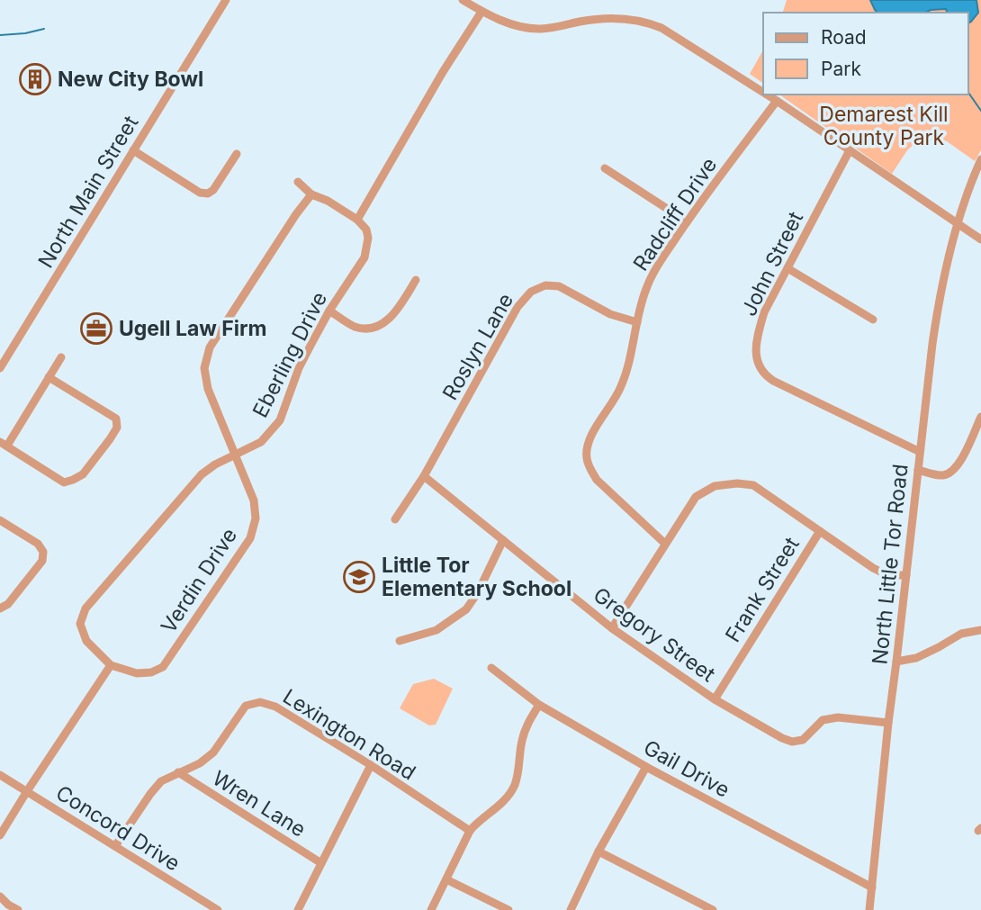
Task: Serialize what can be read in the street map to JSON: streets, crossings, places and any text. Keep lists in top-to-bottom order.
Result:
{
  "streets": {
    "street": [
      "North Main Street",
      "Radcliff Drive",
      "John Street",
      "Roslyn Lane",
      "Eberling Drive",
      "North Little Tor Road",
      "Verdin Drive",
      "Frank Street",
      "Gregory Street",
      "Lexington Road",
      "Gail Drive",
      "Wren Lane",
      "Concord Drive"
    ]
  },
  "crossings": [
    ["Radcliff Drive", "Roslyn Lane"],
    ["John Street", "North Little Tor Road"],
    ["Roslyn Lane", "Gregory Street"],
    ["Eberling Drive", "Verdin Drive"],
    ["North Little Tor Road", "Gregory Street"],
    ["North Little Tor Road", "Gail Drive"],
    ["Frank Street", "Gregory Street"],
    ["Lexington Road", "Wren Lane"],
    ["Lexington Road", "Concord Drive"]
  ],
  "parks": ["Demarest Kill County Park"],
  "places": {
    "building": ["New City Bowl"],
    "office": ["Ugell Law Firm"],
    "school or university": ["Little Tor Elementary School"]
  },
  "legend": ["Road", "Park"]
}
